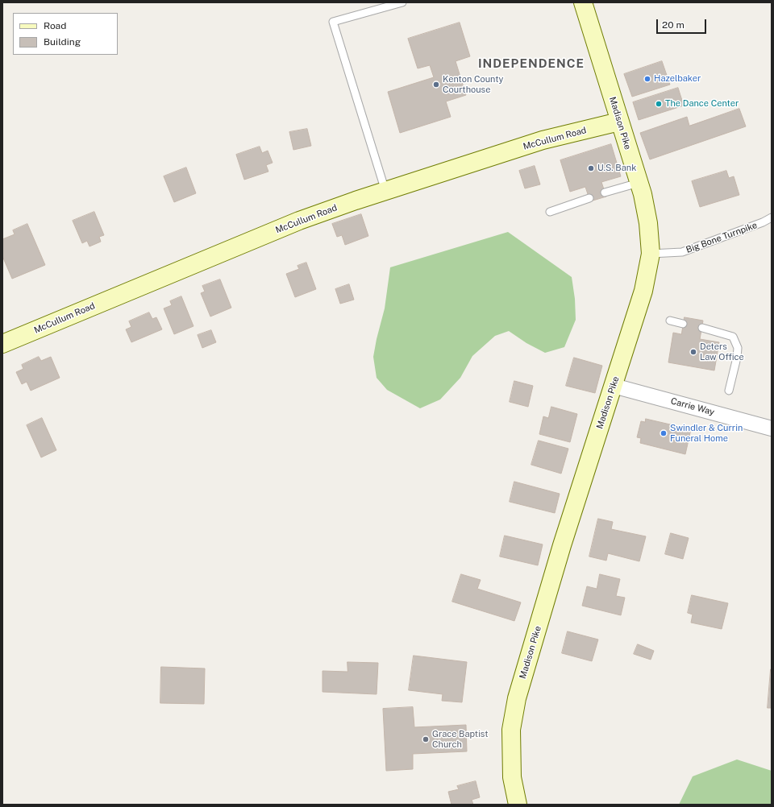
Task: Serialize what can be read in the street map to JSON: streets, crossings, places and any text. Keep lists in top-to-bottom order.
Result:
{
  "streets": {
    "main road": ["Madison Pike", "McCullum Road"],
    "street": ["Carrie Way"],
    "lane": ["Big Bone Turnpike"]
  },
  "crossings": [
    ["Madison Pike", "McCullum Road"],
    ["Madison Pike", "Big Bone Turnpike"],
    ["Madison Pike", "Carrie Way"]
  ],
  "districts": ["INDEPENDENCE"],
  "places": [
    "Hazelbaker",
    "Kenton County Courthouse",
    "The Dance Center",
    "U.S. Bank",
    "Deters Law Office",
    "Swindler & Currin Funeral Home",
    "Grace Baptist Church"
  ],
  "legend": ["Road", "Building"],
  "scale_bar": "20 m"
}
